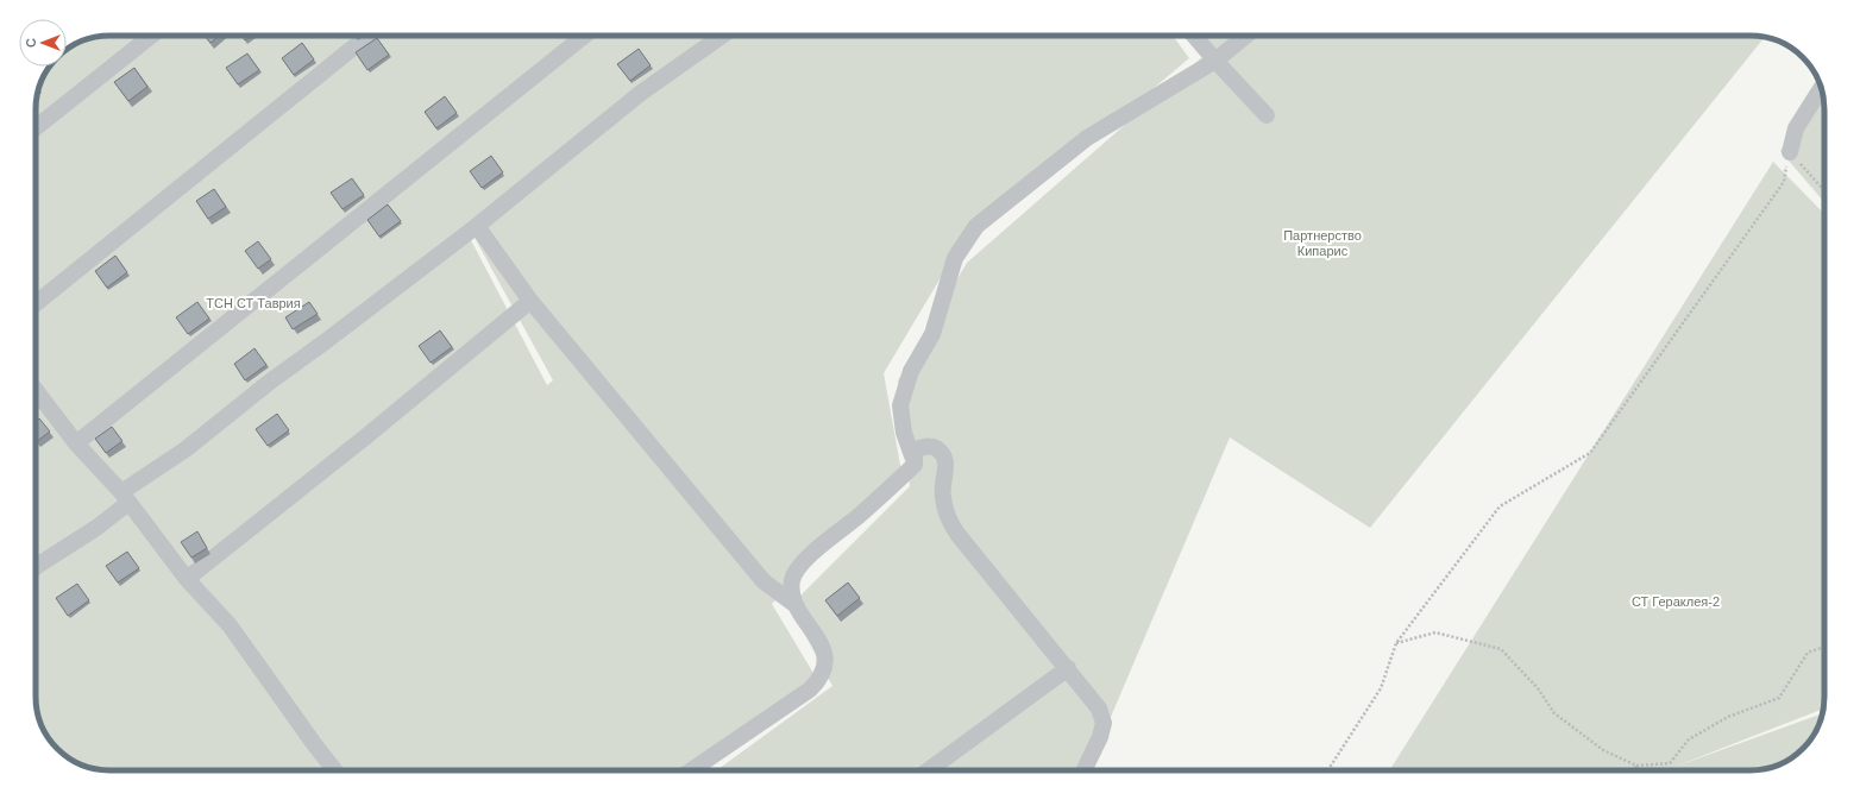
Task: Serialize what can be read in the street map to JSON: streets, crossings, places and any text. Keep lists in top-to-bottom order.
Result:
{
  "parks": ["Партнерство Кипарис", "ТСН СТ Таврия", "СТ Гераклея-2"],
  "north": "left"
}
